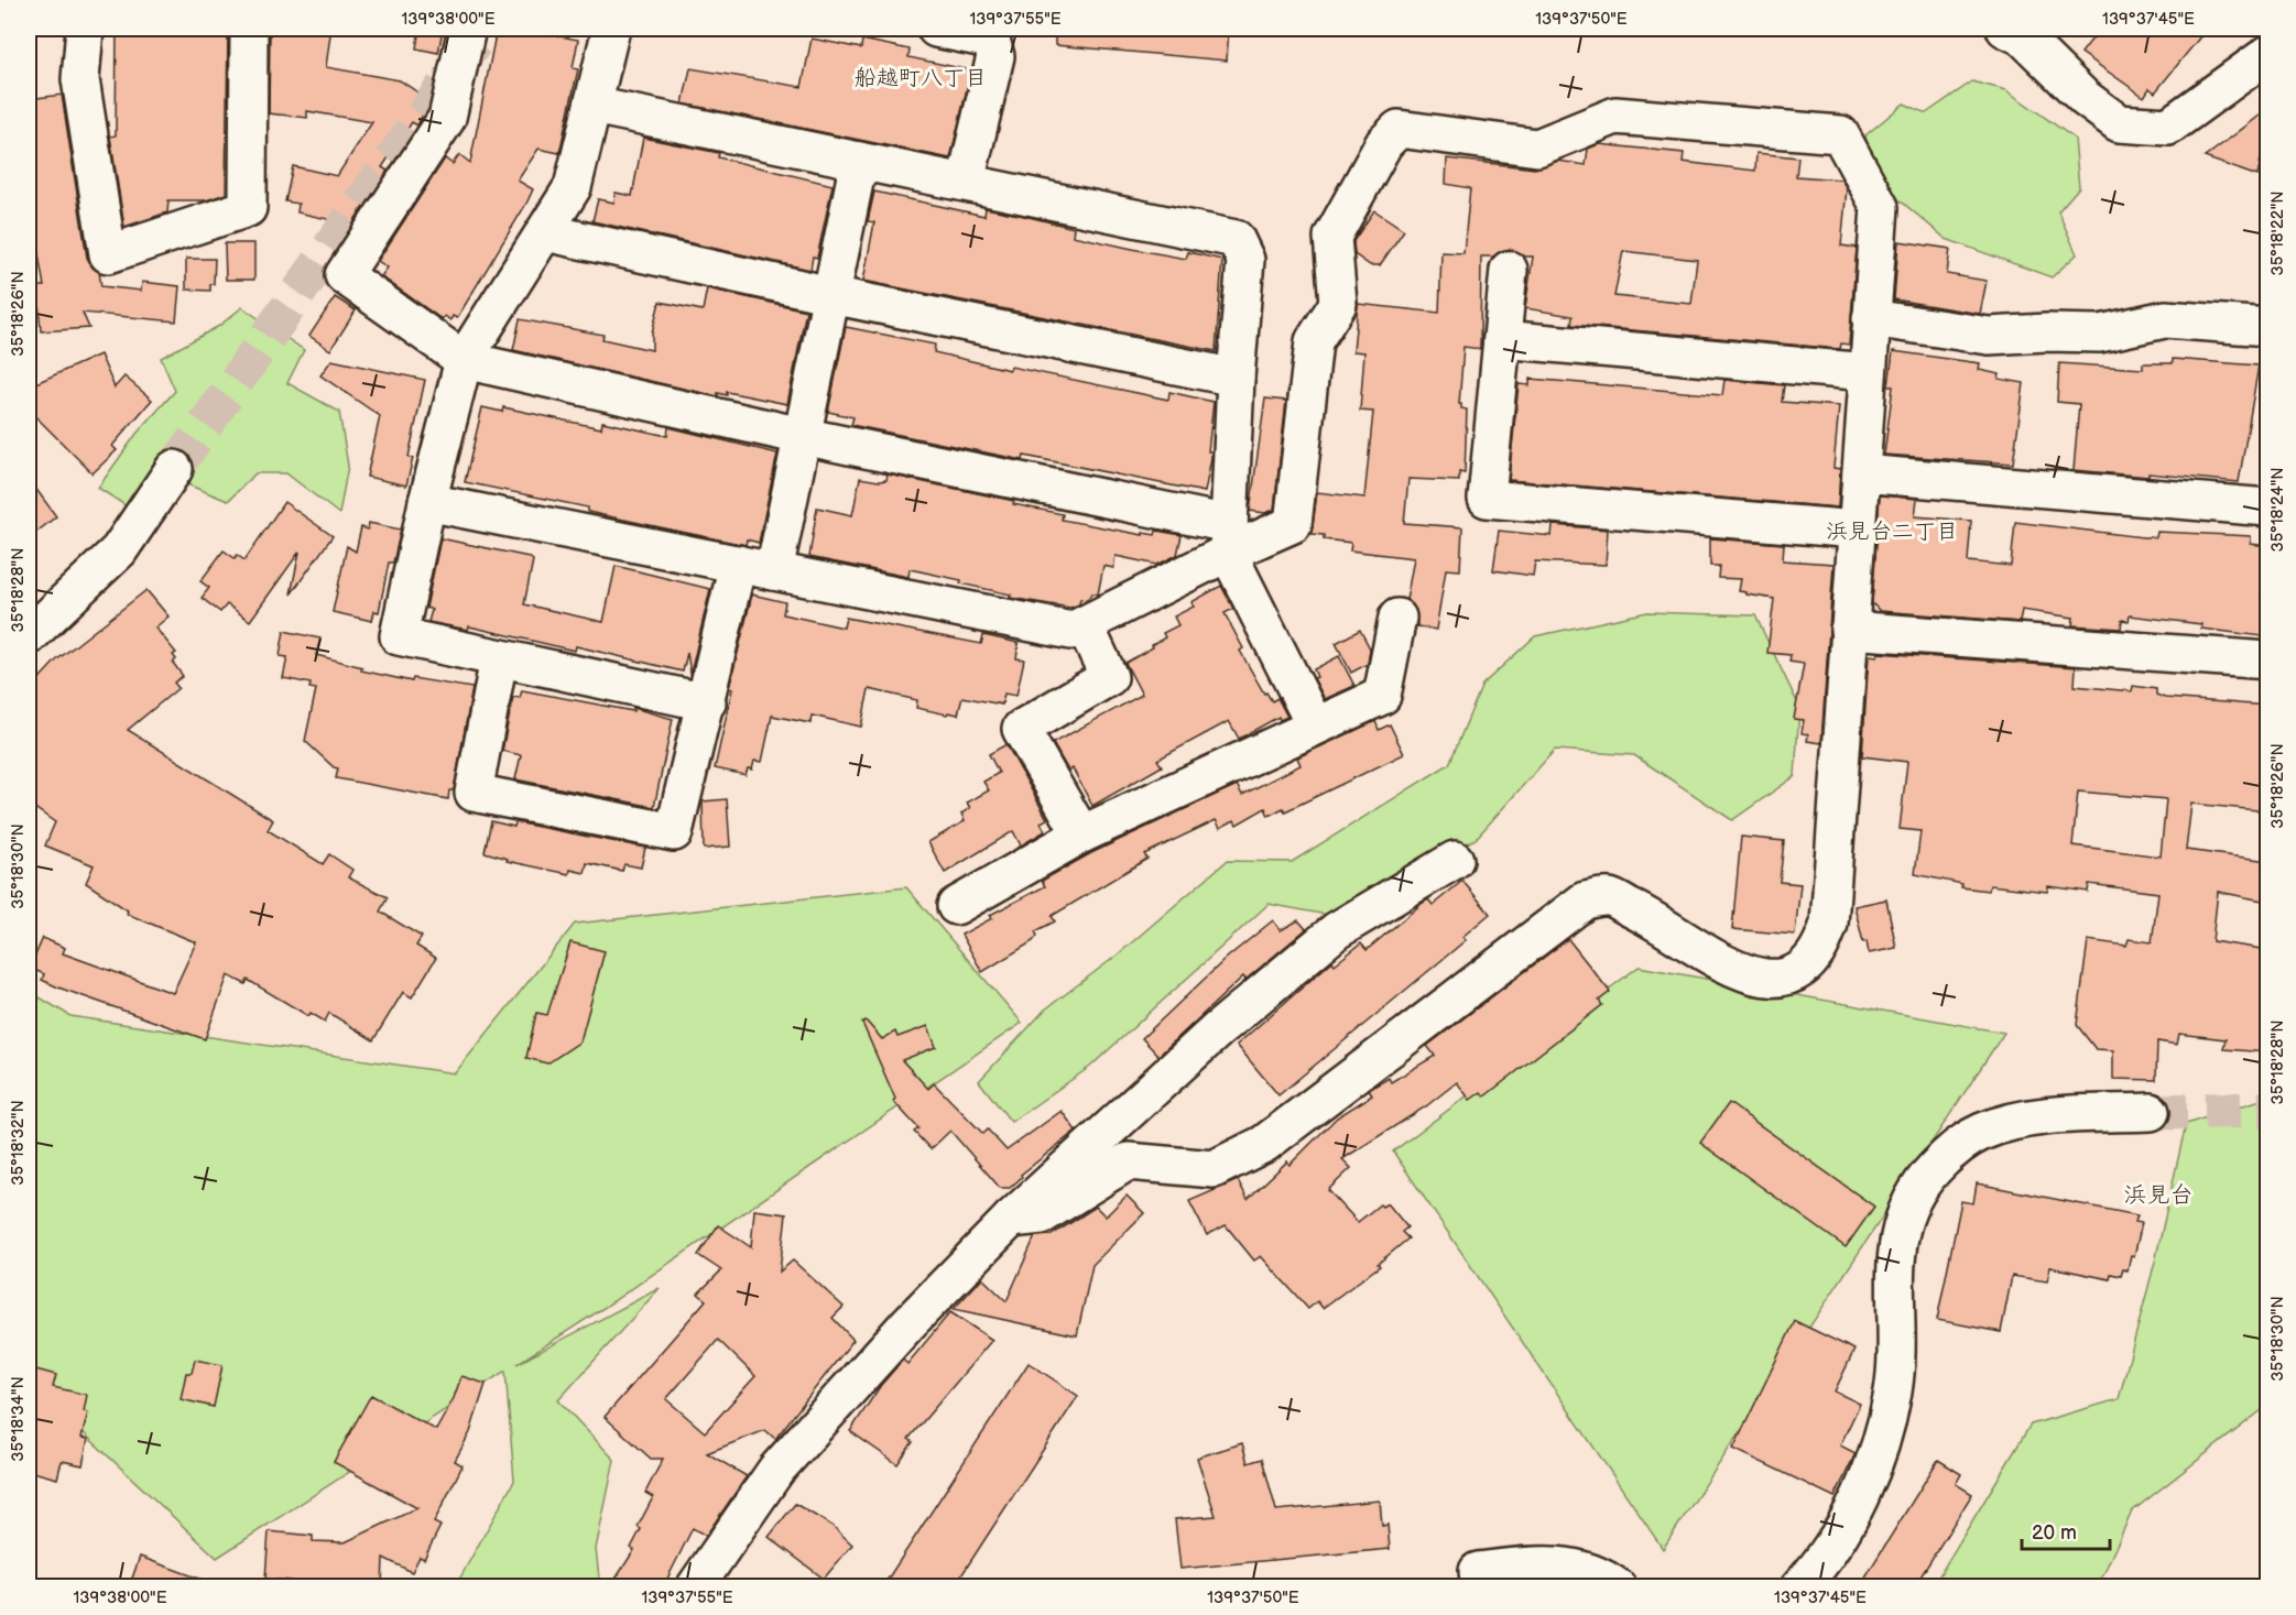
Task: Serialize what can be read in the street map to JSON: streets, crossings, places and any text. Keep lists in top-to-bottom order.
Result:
{
  "districts": ["船越町八丁目", "浜見台二丁目", "浜見台"],
  "scale_bar": "20 m",
  "coordinates": [
    "139°38'00\"E",
    "139°37'55\"E",
    "139°37'50\"E",
    "139°37'45\"E",
    "35°18'22\"N",
    "35°18'26\"N",
    "35°18'24\"N",
    "35°18'28\"N",
    "35°18'30\"N",
    "35°18'32\"N",
    "35°18'34\"N"
  ]
}
